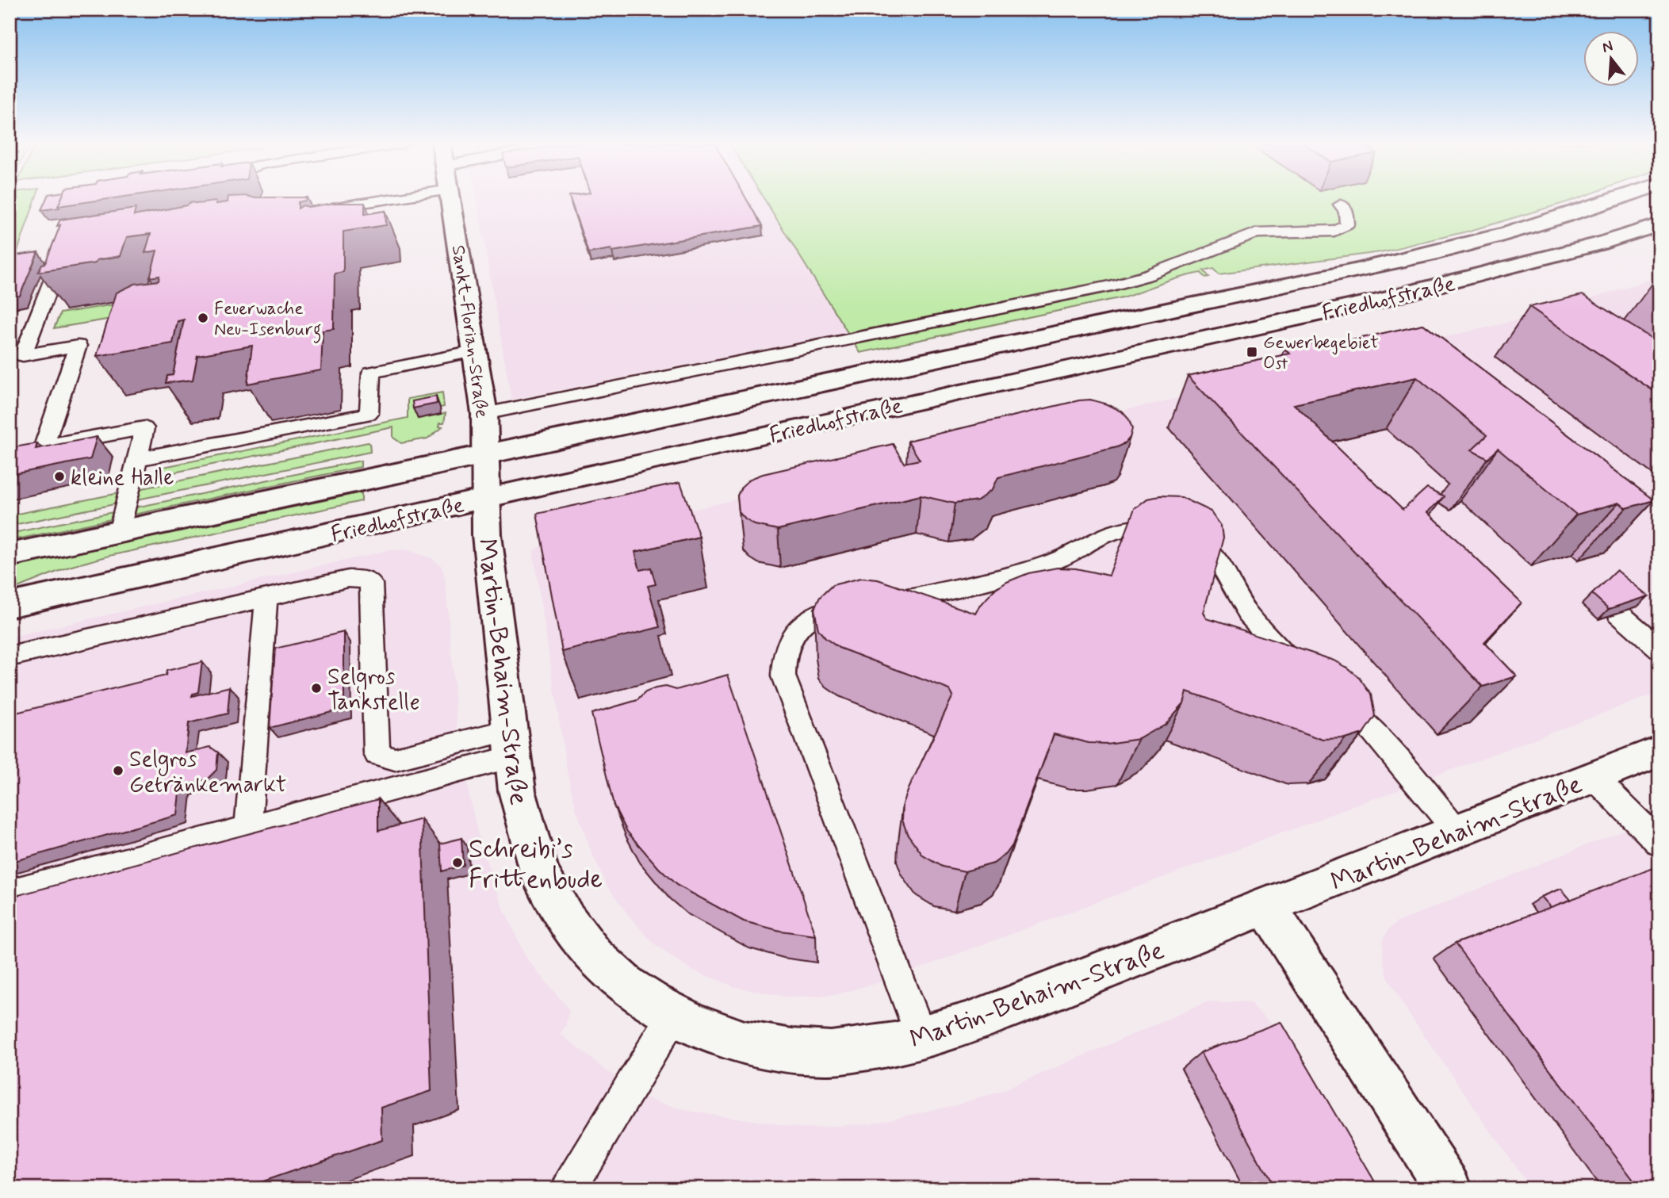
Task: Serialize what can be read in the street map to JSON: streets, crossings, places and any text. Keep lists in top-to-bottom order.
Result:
{
  "streets": {
    "main road": ["Friedhofstraße", "Sankt-Florian-Straße", "Martin-Behaim-Straße"]
  },
  "crossings": [
    ["Friedhofstraße", "Sankt-Florian-Straße"],
    ["Friedhofstraße", "Martin-Behaim-Straße"],
    ["Sankt-Florian-Straße", "Martin-Behaim-Straße"]
  ],
  "places": {
    "other": [
      "Feuerwache Neu-Isenburg",
      "kleine Halle",
      "Selgros Tankstelle",
      "Selgros Getränkemarkt",
      "Schreibi’s Frittenbude"
    ],
    "transit": ["Gewerbegebiet Ost"]
  },
  "north": "top"
}
